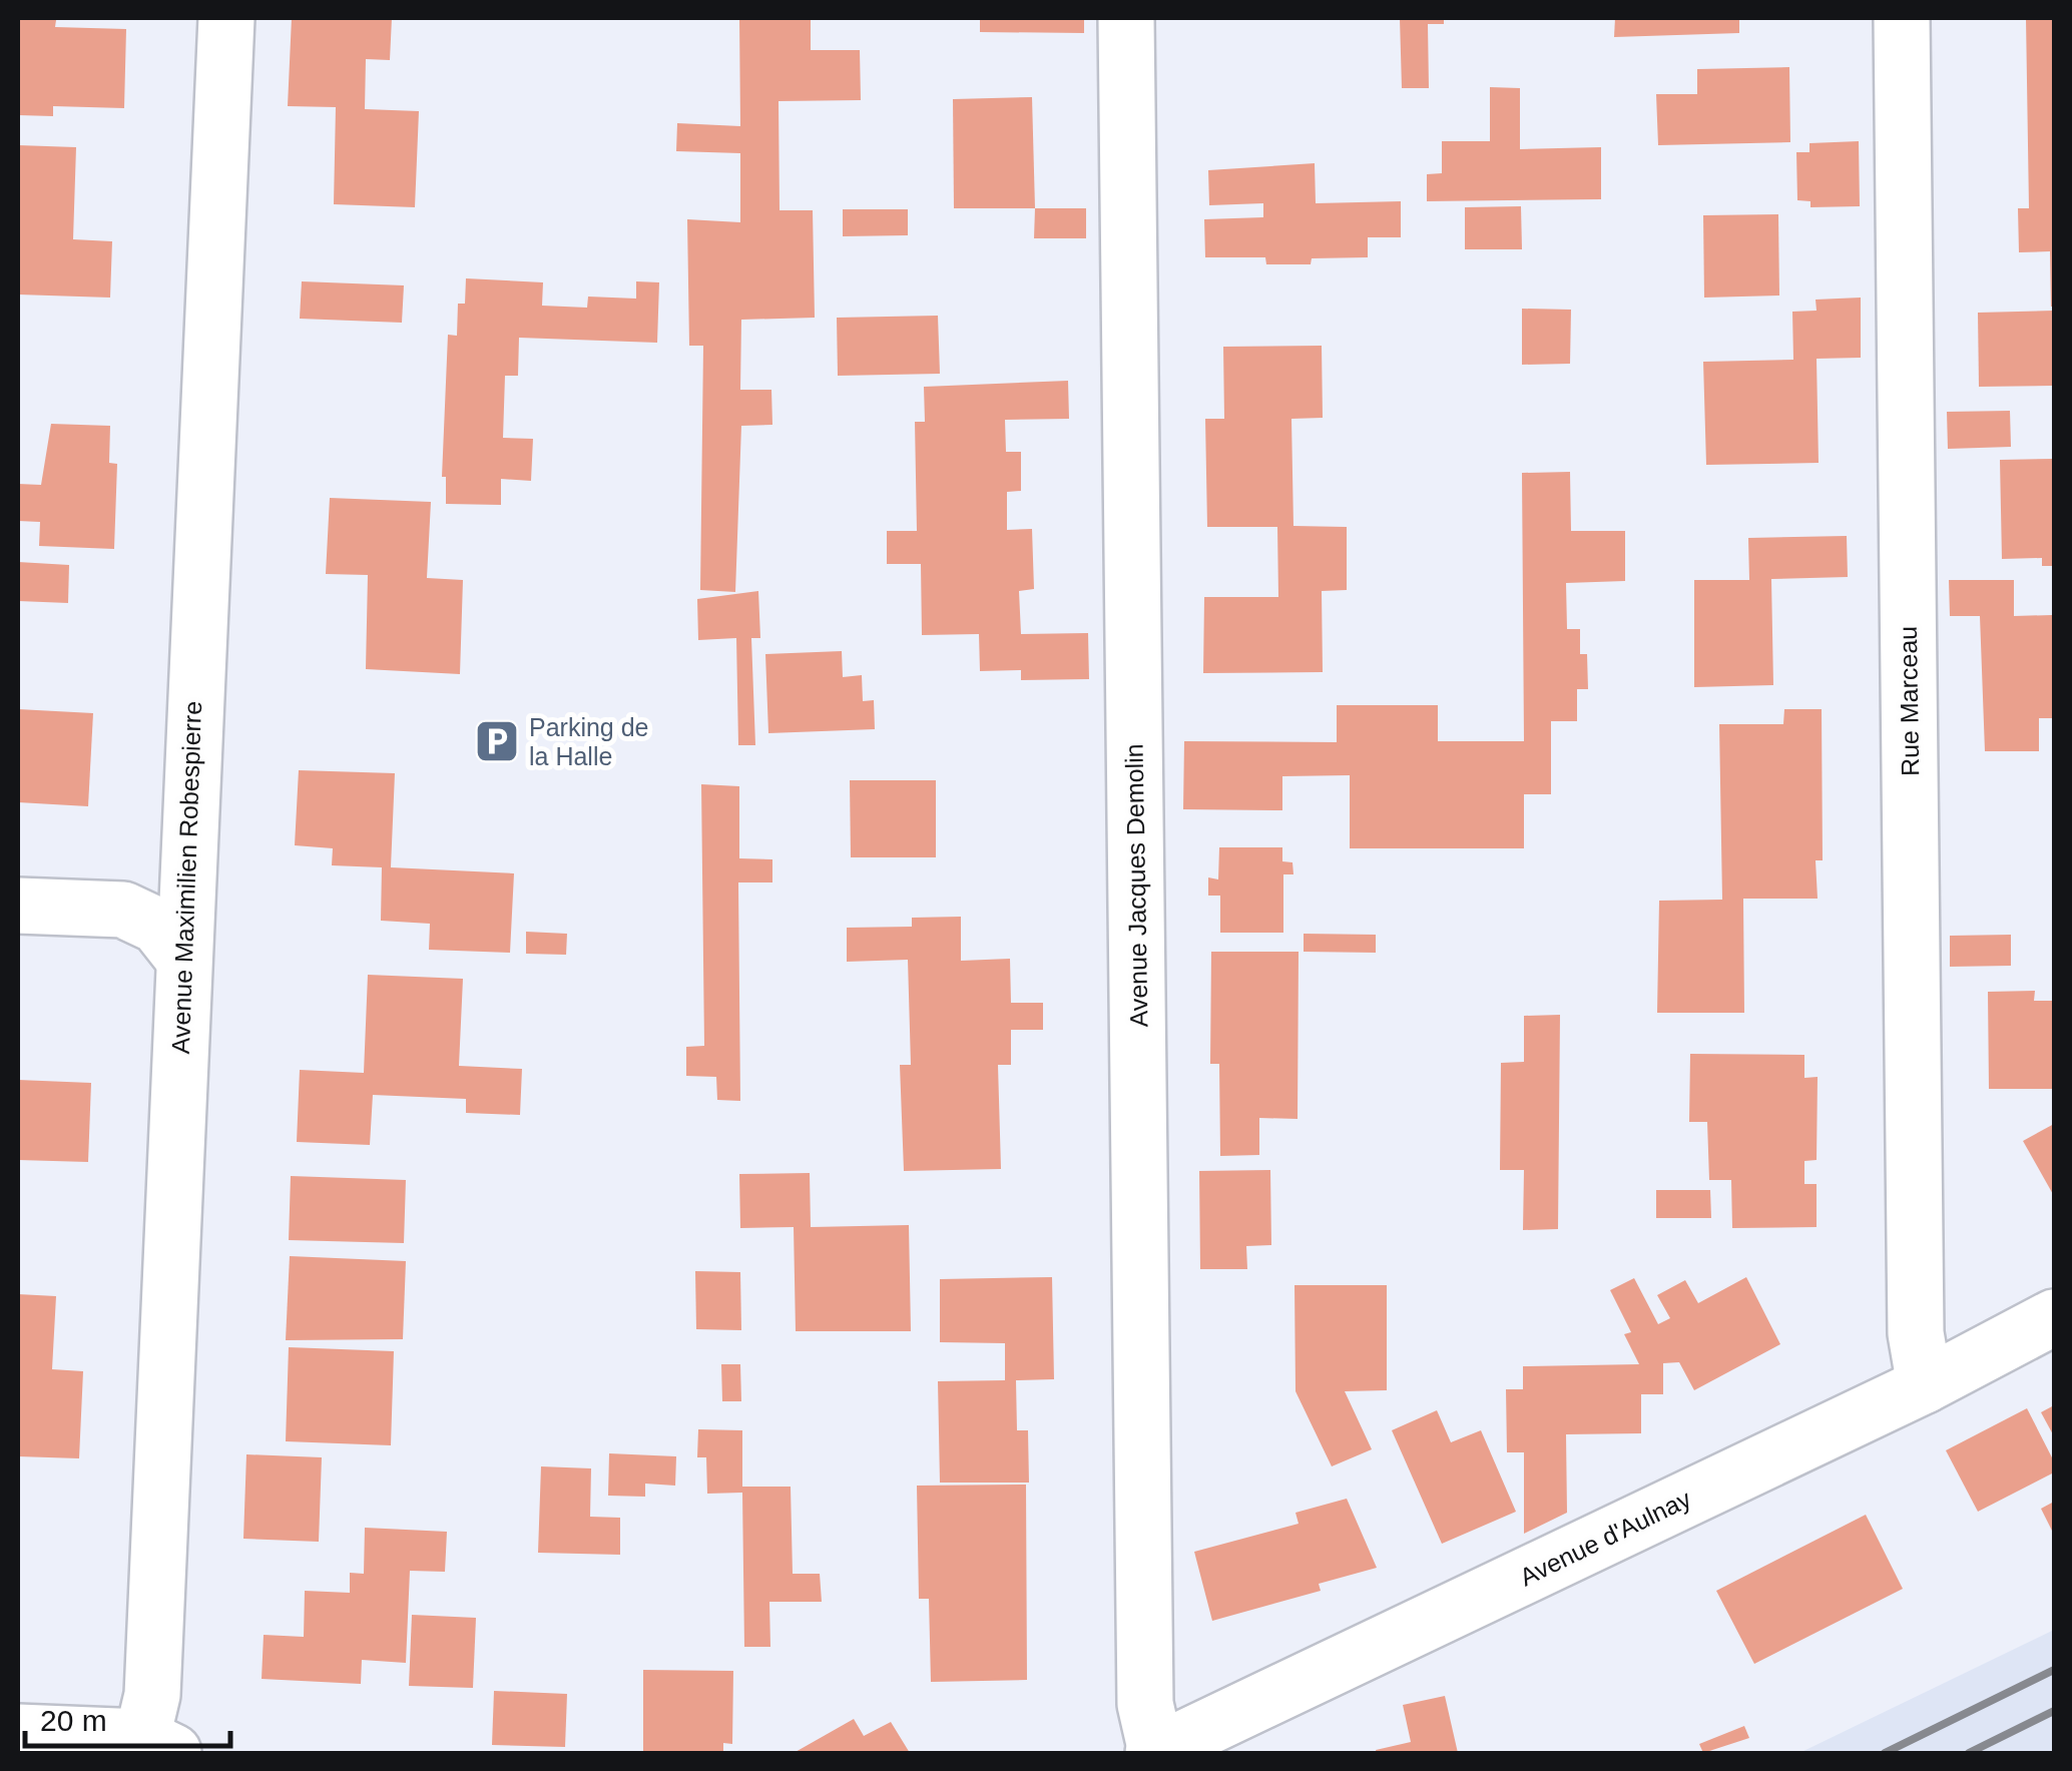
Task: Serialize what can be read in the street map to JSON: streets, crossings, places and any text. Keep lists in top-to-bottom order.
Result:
{
  "streets": {
    "street": [
      "Rue Marceau",
      "Avenue Maximilien Robespierre",
      "Avenue Jacques Demolin",
      "Avenue d'Aulnay"
    ]
  },
  "crossings": [
    ["Rue Marceau", "Avenue d'Aulnay"],
    ["Avenue Jacques Demolin", "Avenue d'Aulnay"]
  ],
  "places": {
    "parking": ["Parking de la Halle"]
  },
  "scale_bar": "20 m"
}
